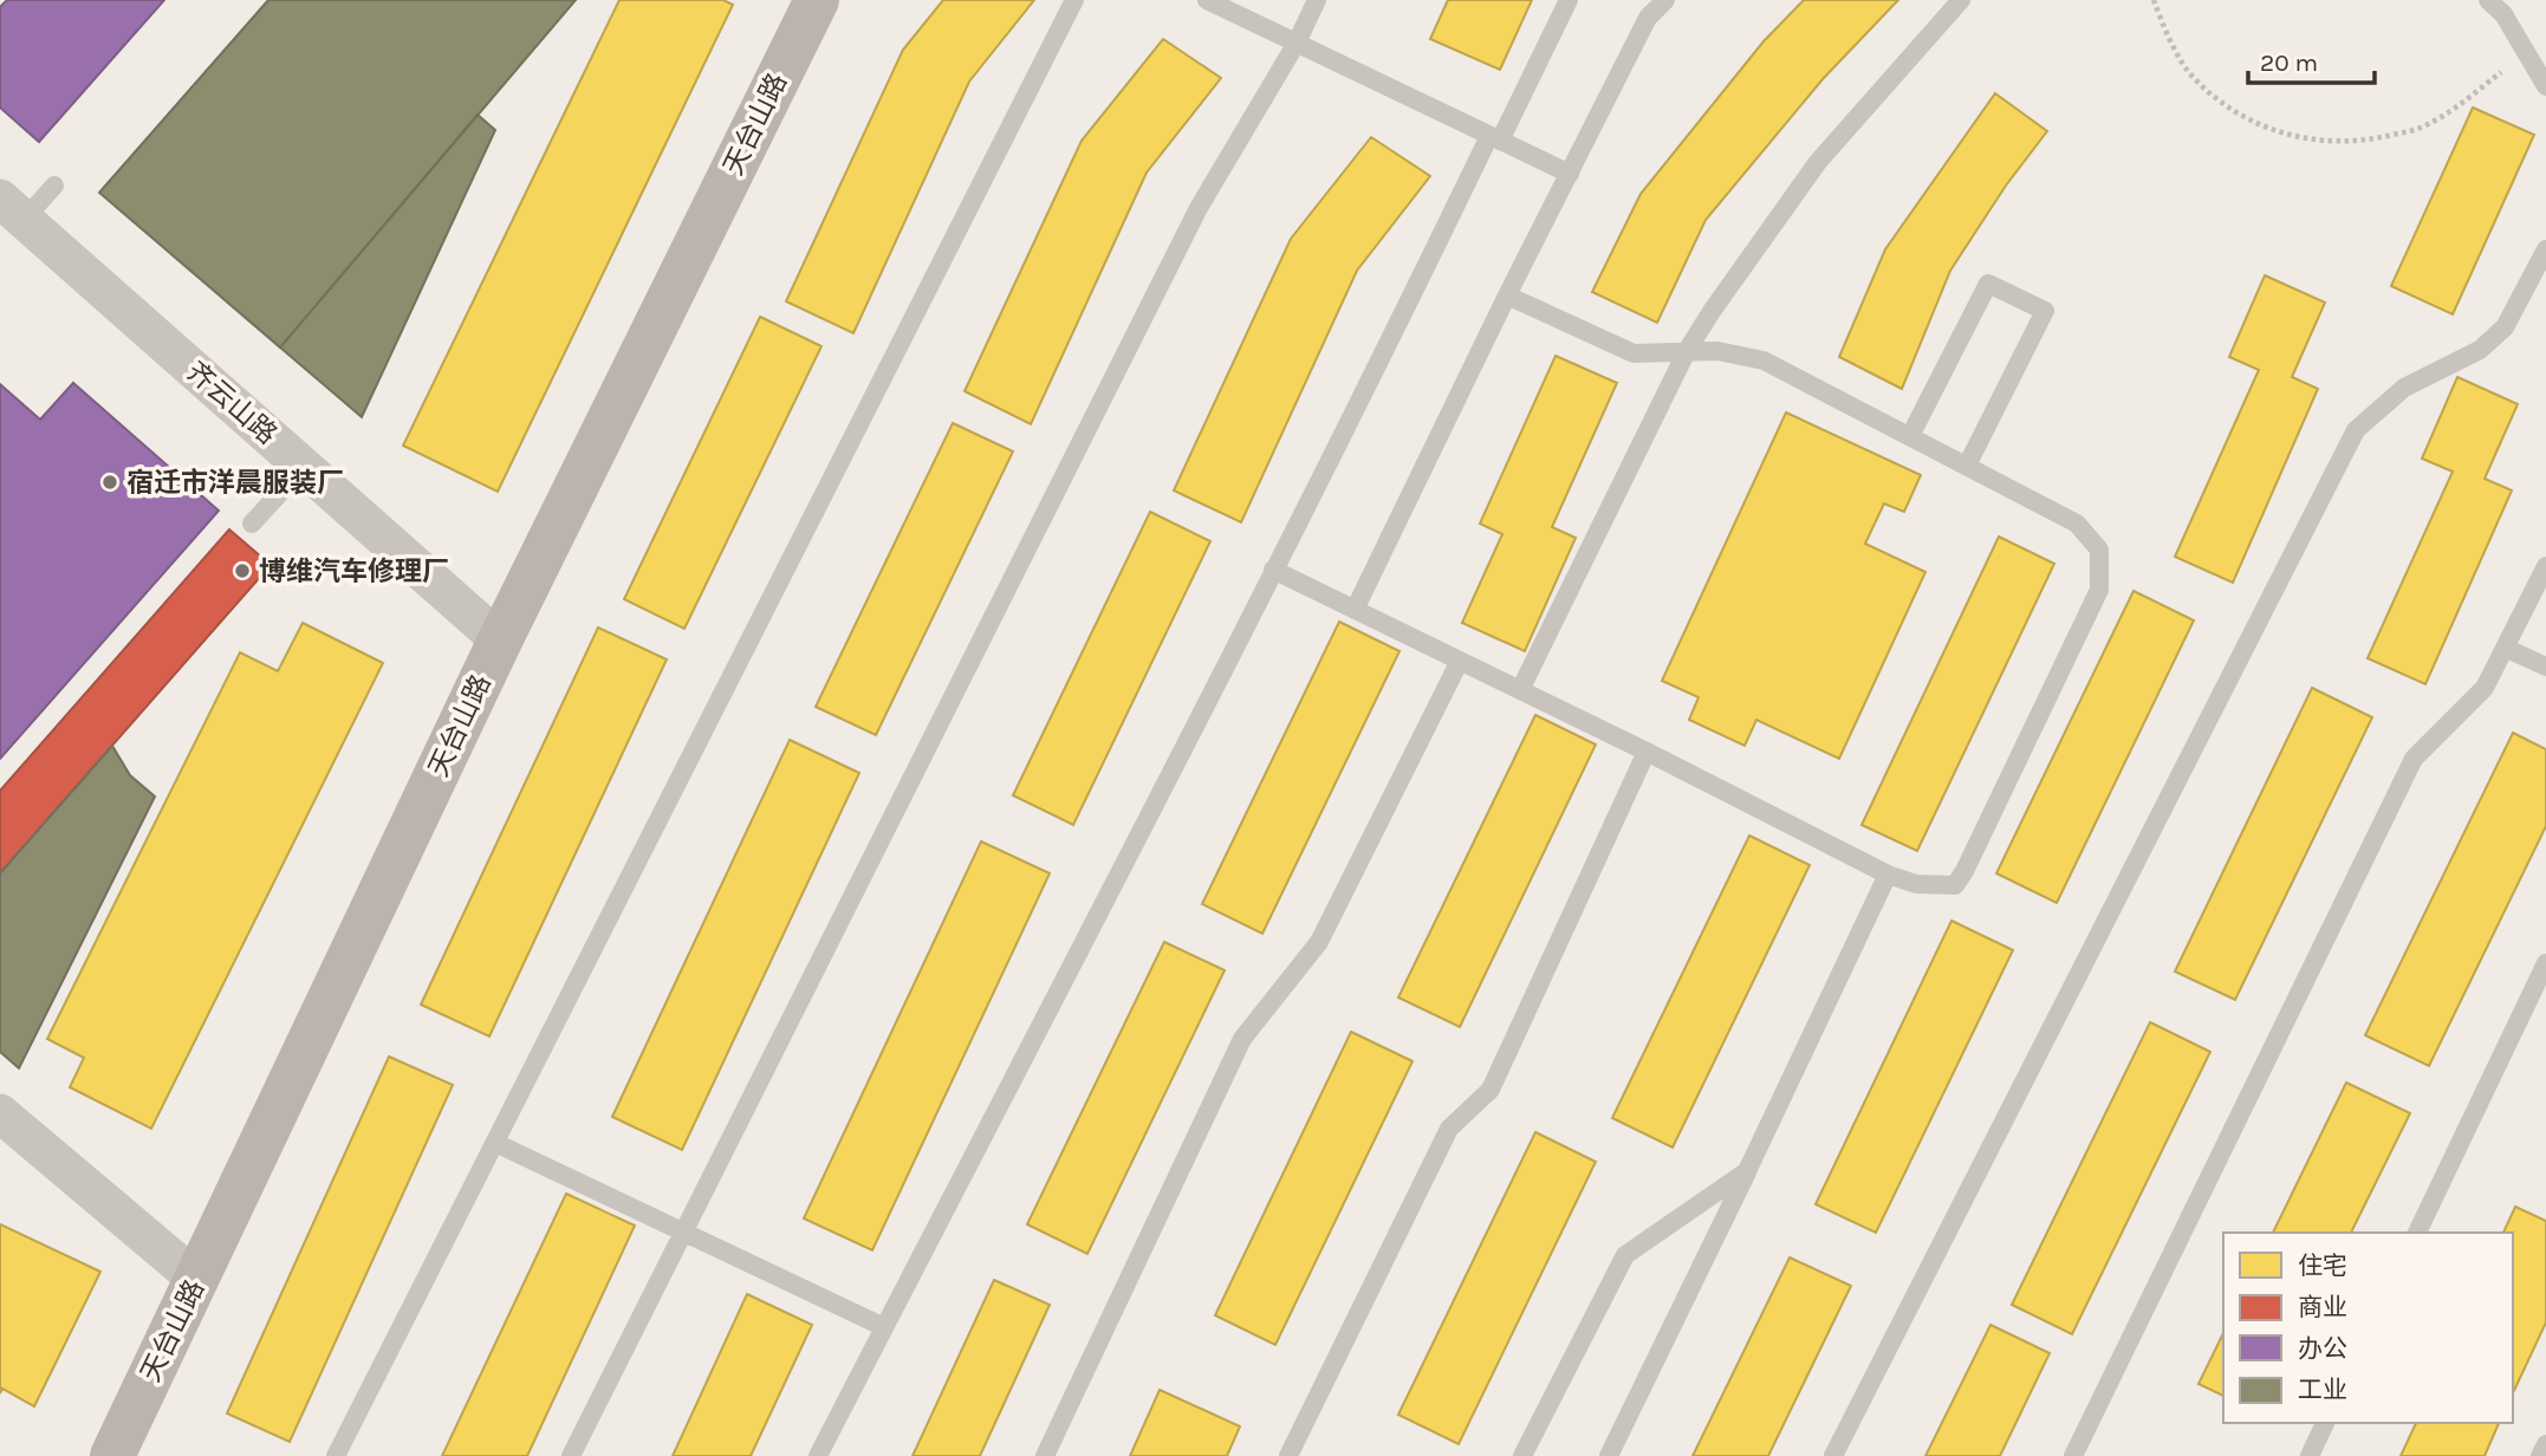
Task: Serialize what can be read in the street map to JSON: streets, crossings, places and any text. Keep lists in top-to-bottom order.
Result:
{
  "streets": {
    "street": ["天台山路", "齐云山路"]
  },
  "crossings": [
    ["天台山路", "齐云山路"]
  ],
  "places": ["宿迁市洋晨服装厂", "博维汽车修理厂"],
  "legend": [
    "住宅",
    "商业",
    "办公",
    "工业"
  ],
  "scale_bar": "20 m"
}
